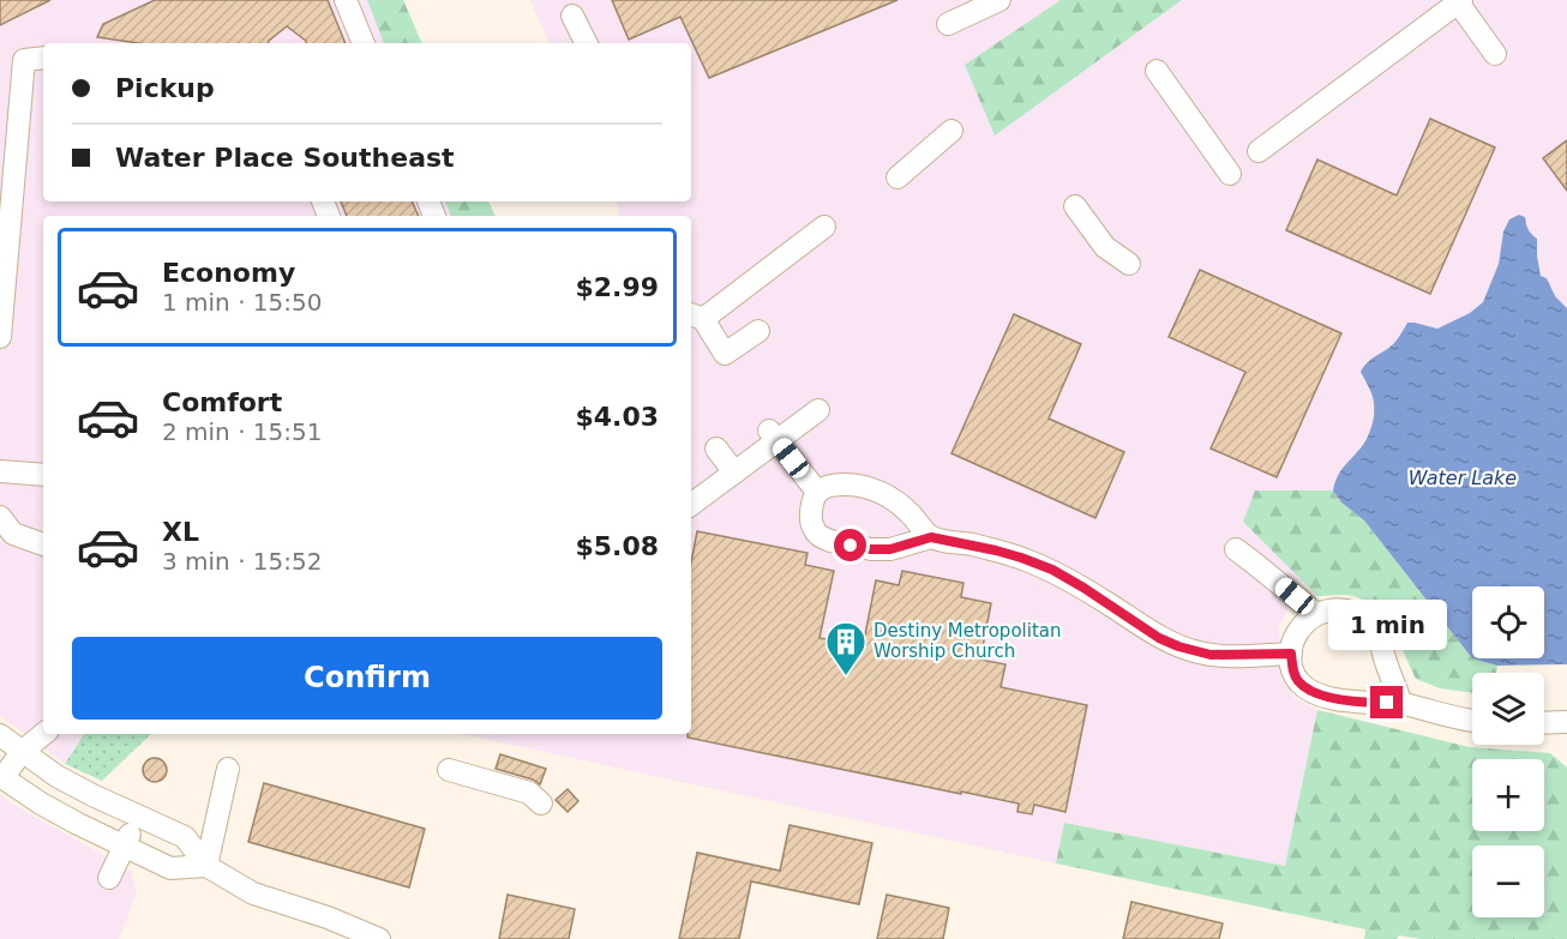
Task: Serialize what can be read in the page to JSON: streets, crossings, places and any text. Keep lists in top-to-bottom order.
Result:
{
  "water": ["Water Lake"],
  "places": {
    "building": ["Destiny Metropolitan Worship Church"]
  },
  "page": {
    "banner": ["Pickup", "Water Place Southeast"],
    "list": [
      {
        "name": "Economy",
        "note": "1 min · 15:50",
        "value": "$2.99"
      },
      {
        "name": "Comfort",
        "note": "2 min · 15:51",
        "value": "$4.03"
      },
      {
        "name": "XL",
        "note": "3 min · 15:52",
        "value": "$5.08"
      }
    ],
    "map_buttons": ["+", "−"],
    "bubble": "1 min",
    "buttons": "Confirm"
  }
}
